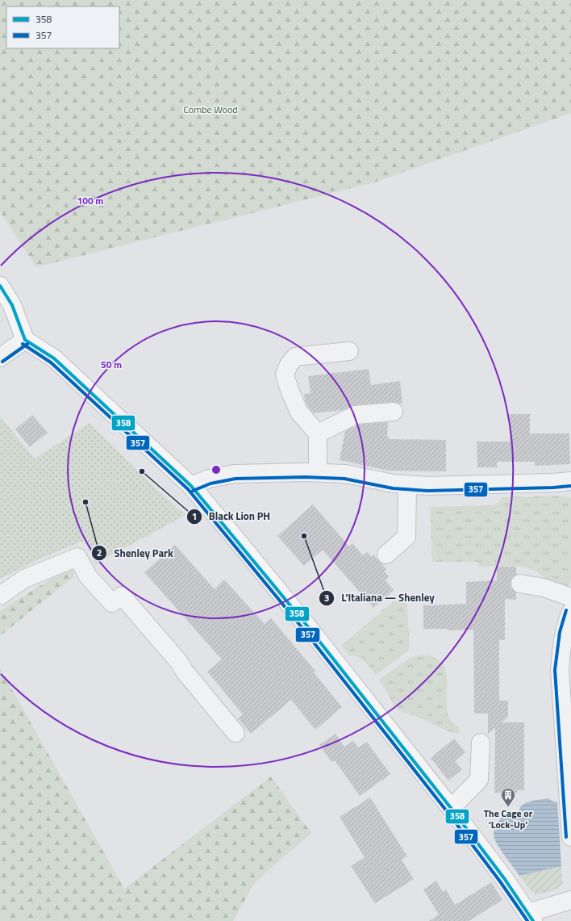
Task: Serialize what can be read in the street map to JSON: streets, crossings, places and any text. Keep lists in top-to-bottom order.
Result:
{
  "parks": ["Combe Wood"],
  "places": {
    "other": ["Black Lion PH", "Shenley Park", "L'Italiana — Shenley"],
    "building": ["The Cage or ‘Lock-Up’"]
  },
  "lines": ["transit line 358", "transit line 357"],
  "legend": ["358", "357"],
  "rings": ["100 m", "50 m"]
}
